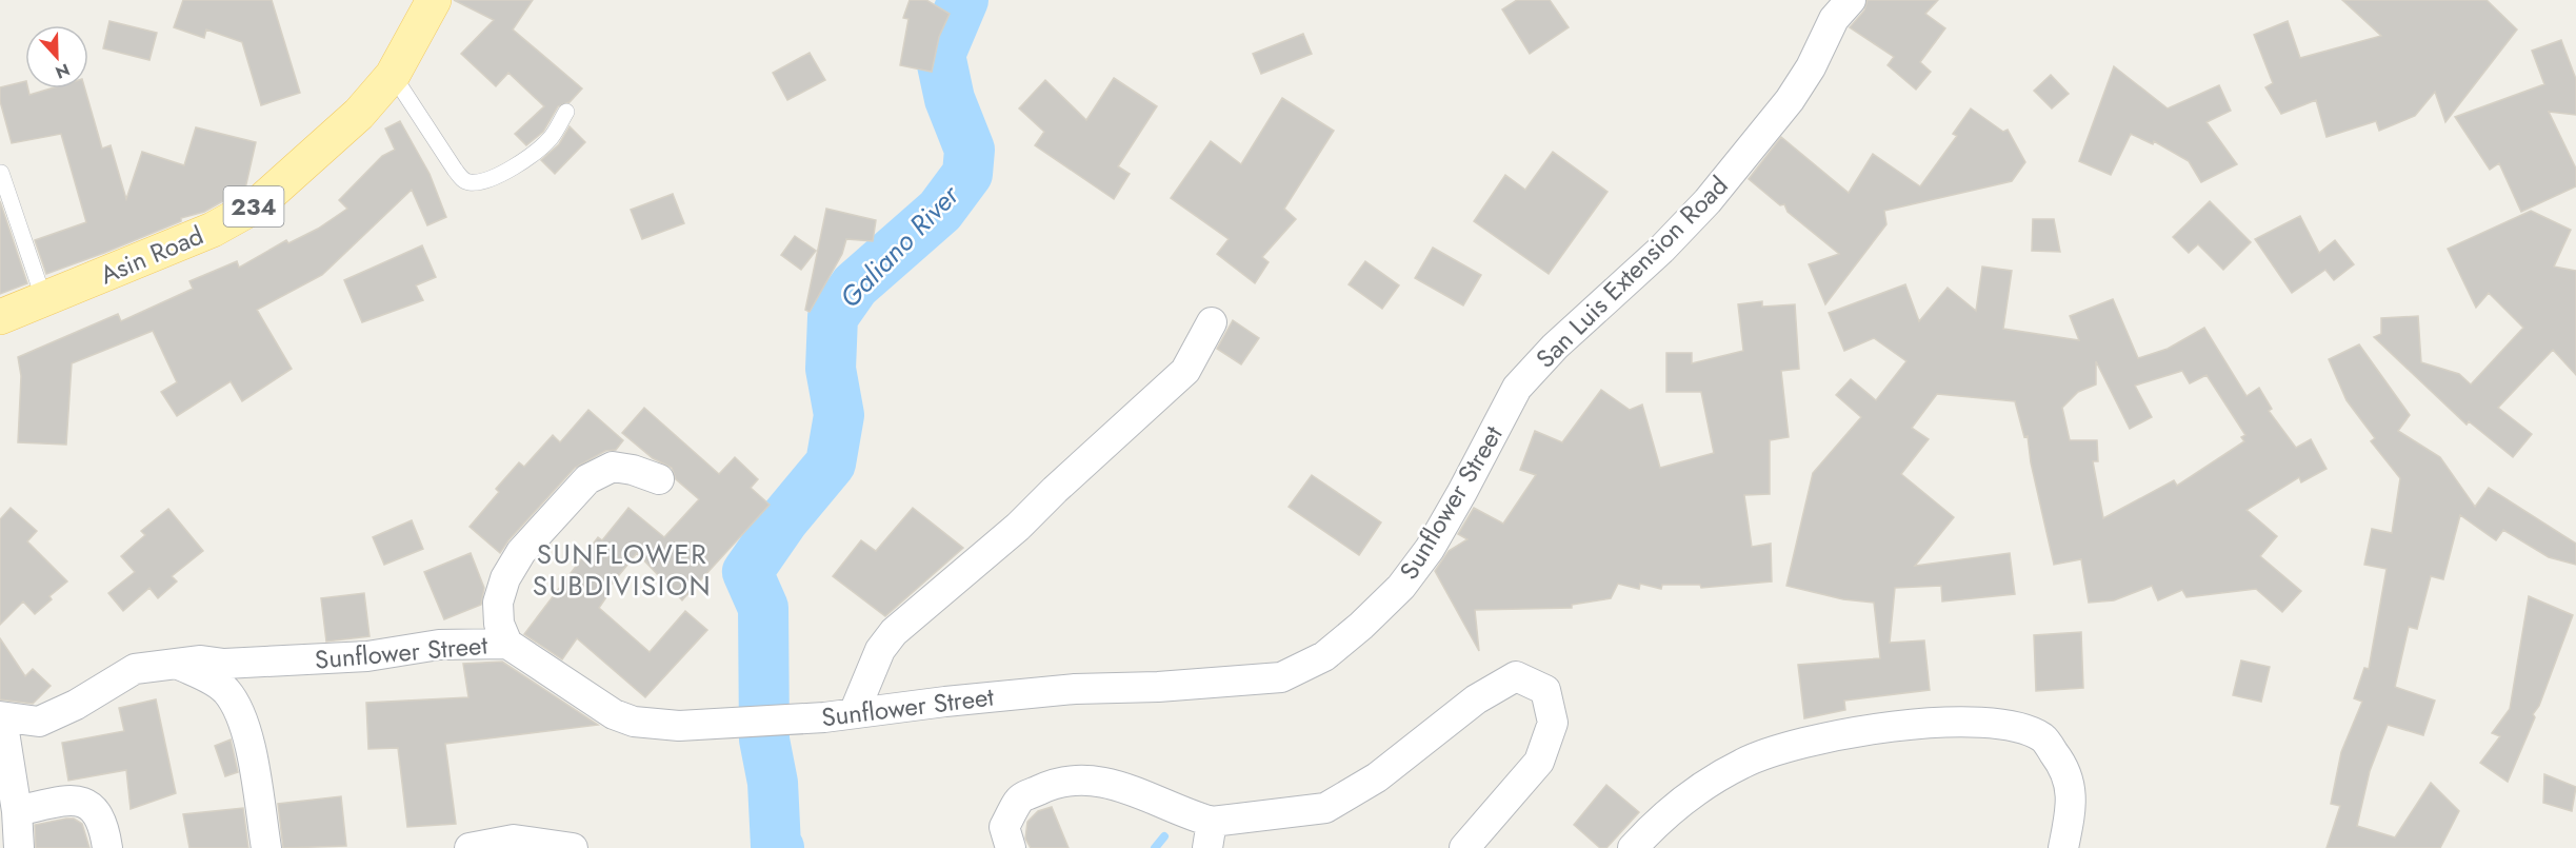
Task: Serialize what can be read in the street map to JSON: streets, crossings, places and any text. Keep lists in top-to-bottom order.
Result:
{
  "streets": {
    "main road": ["234", "Asin Road"],
    "street": ["San Luis Extension Road", "Sunflower Street"]
  },
  "crossings": [
    ["San Luis Extension Road", "Sunflower Street"]
  ],
  "districts": ["SUNFLOWER SUBDIVISION"],
  "water": ["Galiano River"],
  "north": "bottom"
}
